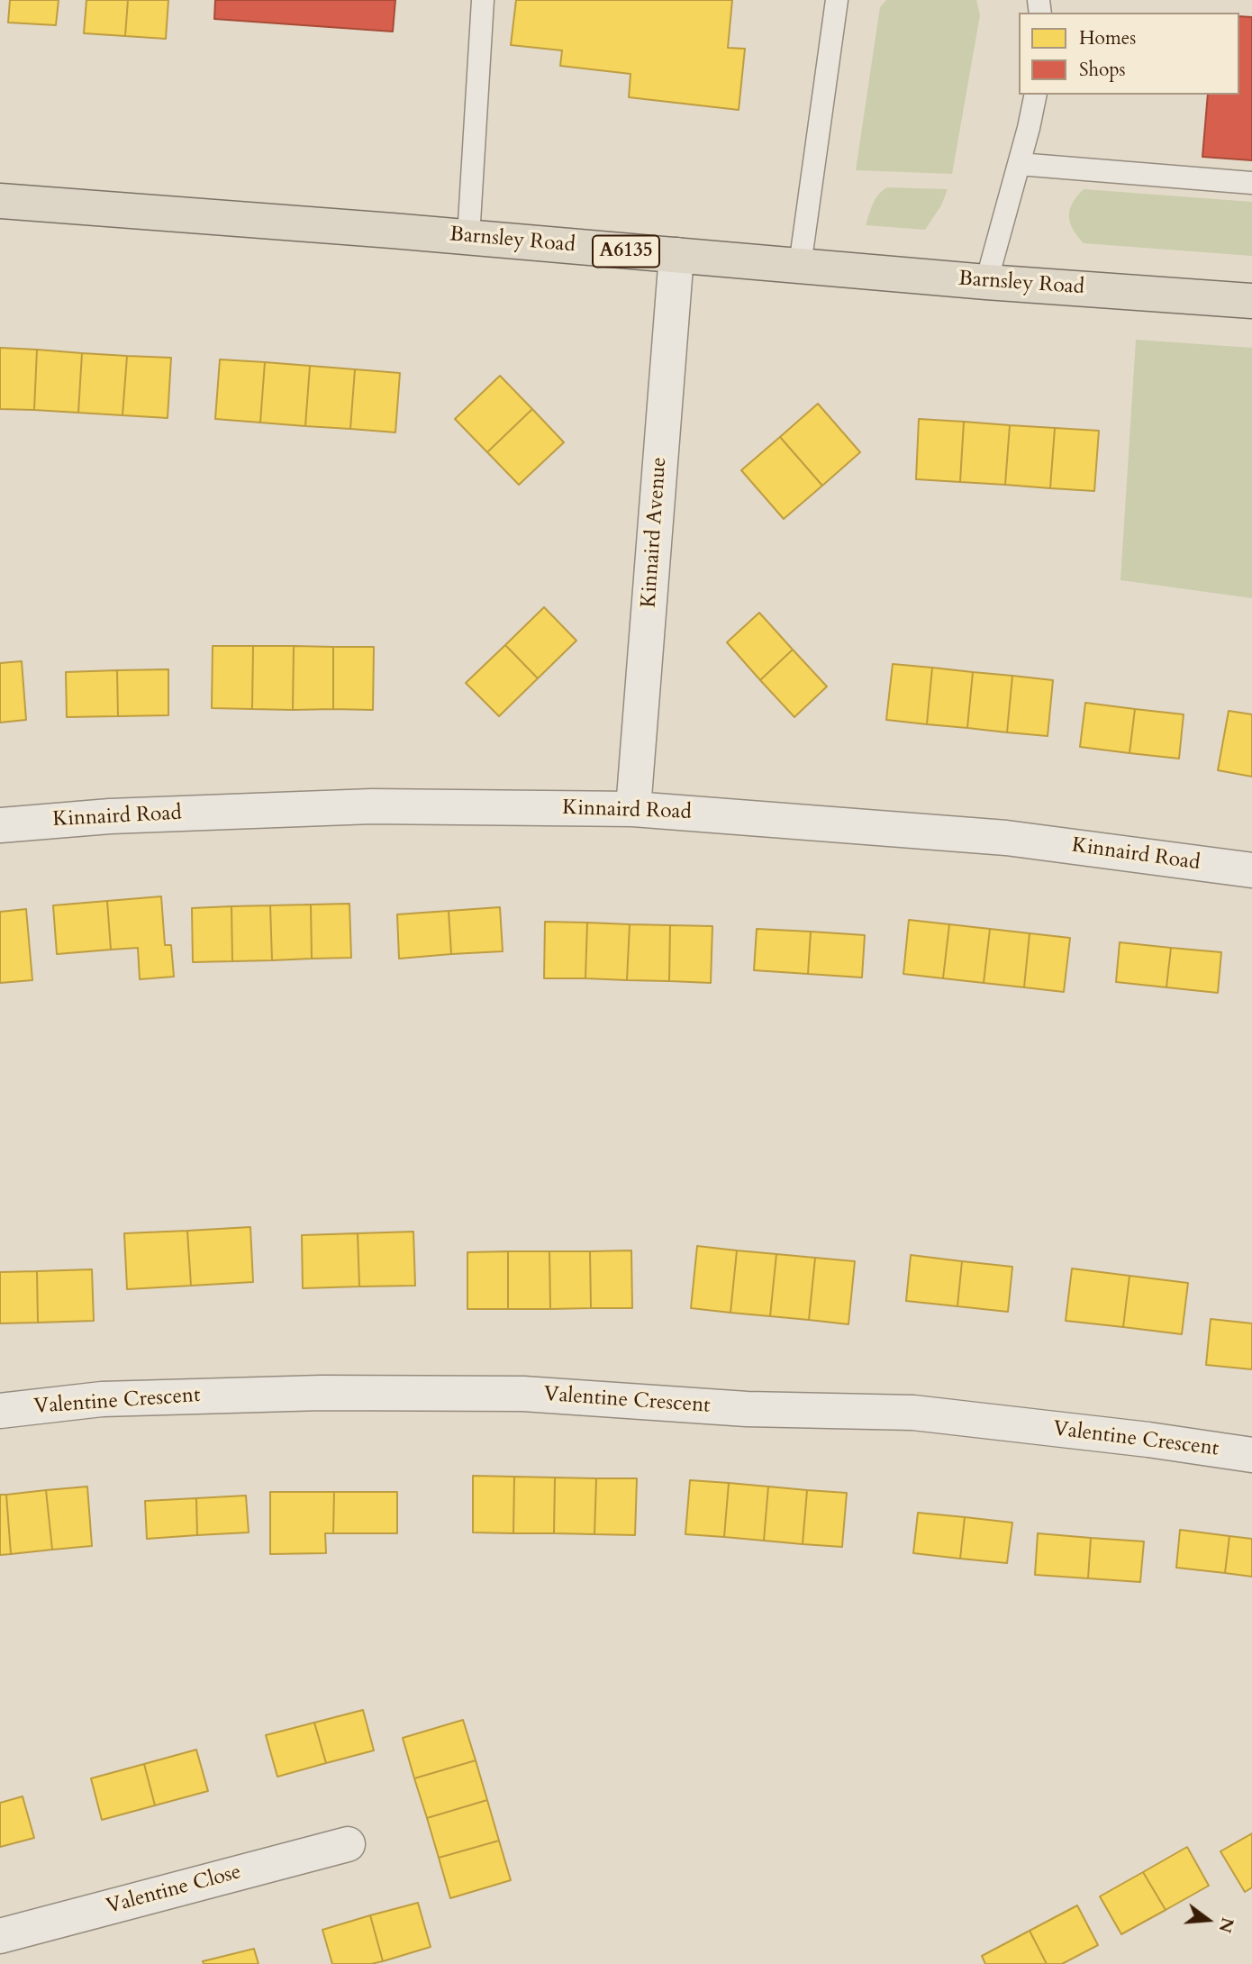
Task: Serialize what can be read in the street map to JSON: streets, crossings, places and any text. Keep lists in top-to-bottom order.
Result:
{
  "streets": {
    "main road": ["Barnsley Road", "A6135"],
    "street": [
      "Kinnaird Avenue",
      "Kinnaird Road",
      "Valentine Crescent",
      "Valentine Close"
    ]
  },
  "crossings": [
    ["Barnsley Road", "Kinnaird Avenue"],
    ["Kinnaird Avenue", "Kinnaird Road"]
  ],
  "legend": ["Homes", "Shops"],
  "north": "right"
}
